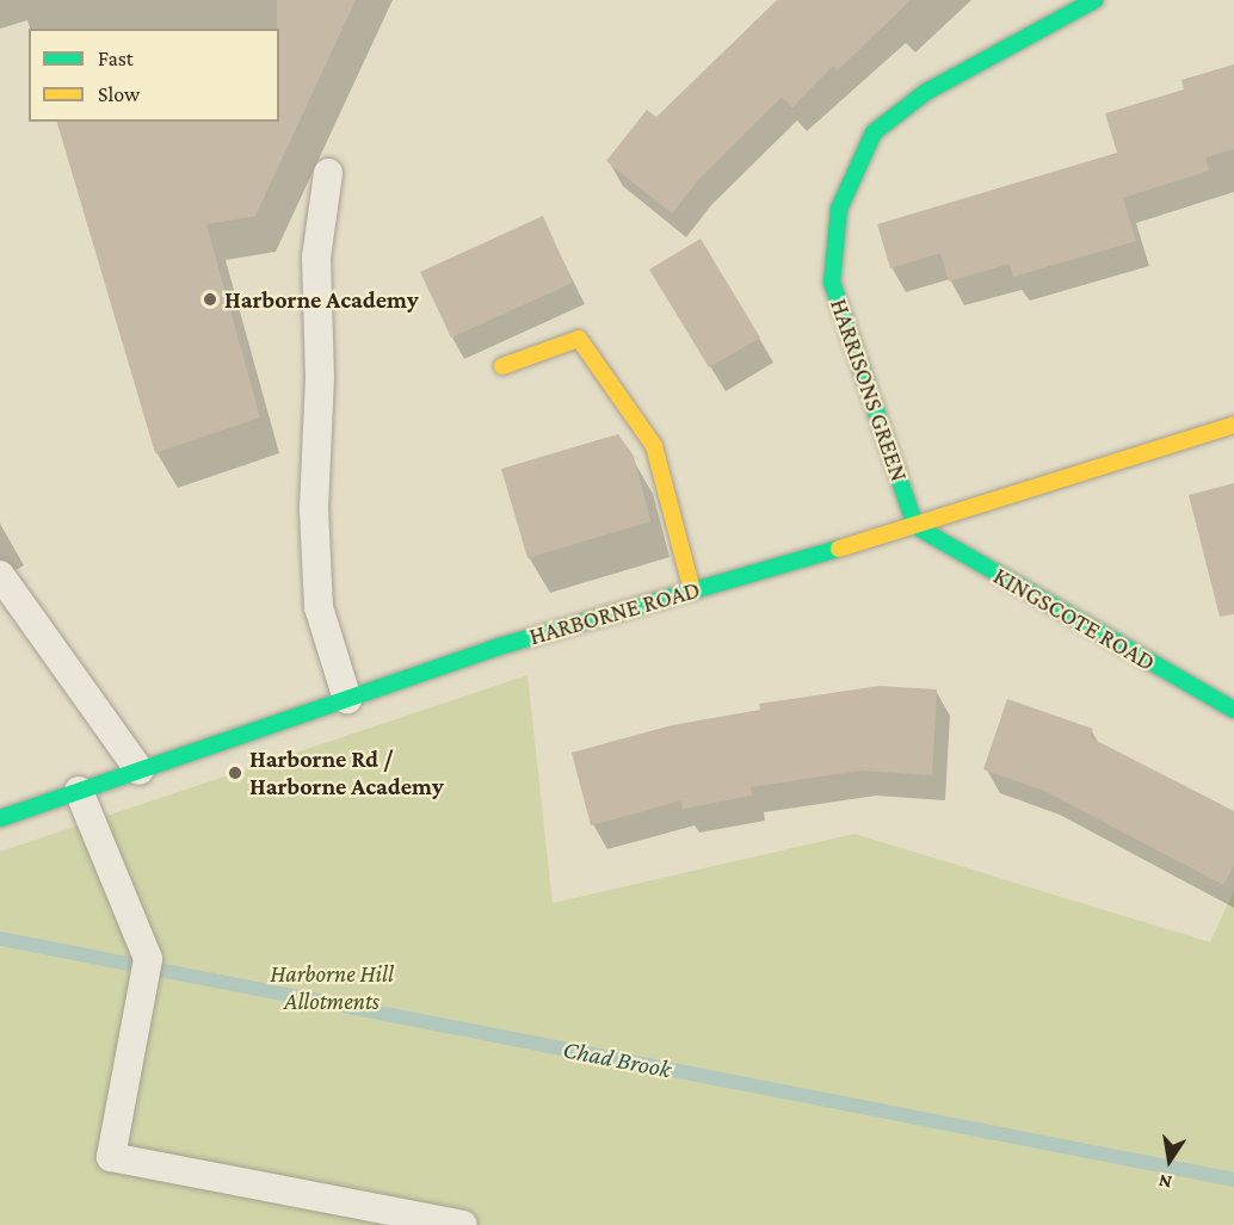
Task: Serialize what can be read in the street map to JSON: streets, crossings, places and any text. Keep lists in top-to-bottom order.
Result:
{
  "streets": {
    "street": ["HARRISONS GREEN", "HARBORNE ROAD", "KINGSCOTE ROAD"]
  },
  "crossings": [
    ["HARRISONS GREEN", "HARBORNE ROAD"],
    ["HARRISONS GREEN", "KINGSCOTE ROAD"],
    ["HARBORNE ROAD", "KINGSCOTE ROAD"]
  ],
  "water": ["Chad Brook"],
  "parks": ["Harborne Hill Allotments"],
  "places": ["Harborne Academy", "Harborne Rd / Harborne Academy"],
  "legend": ["Fast", "Slow"],
  "north": "bottom"
}
